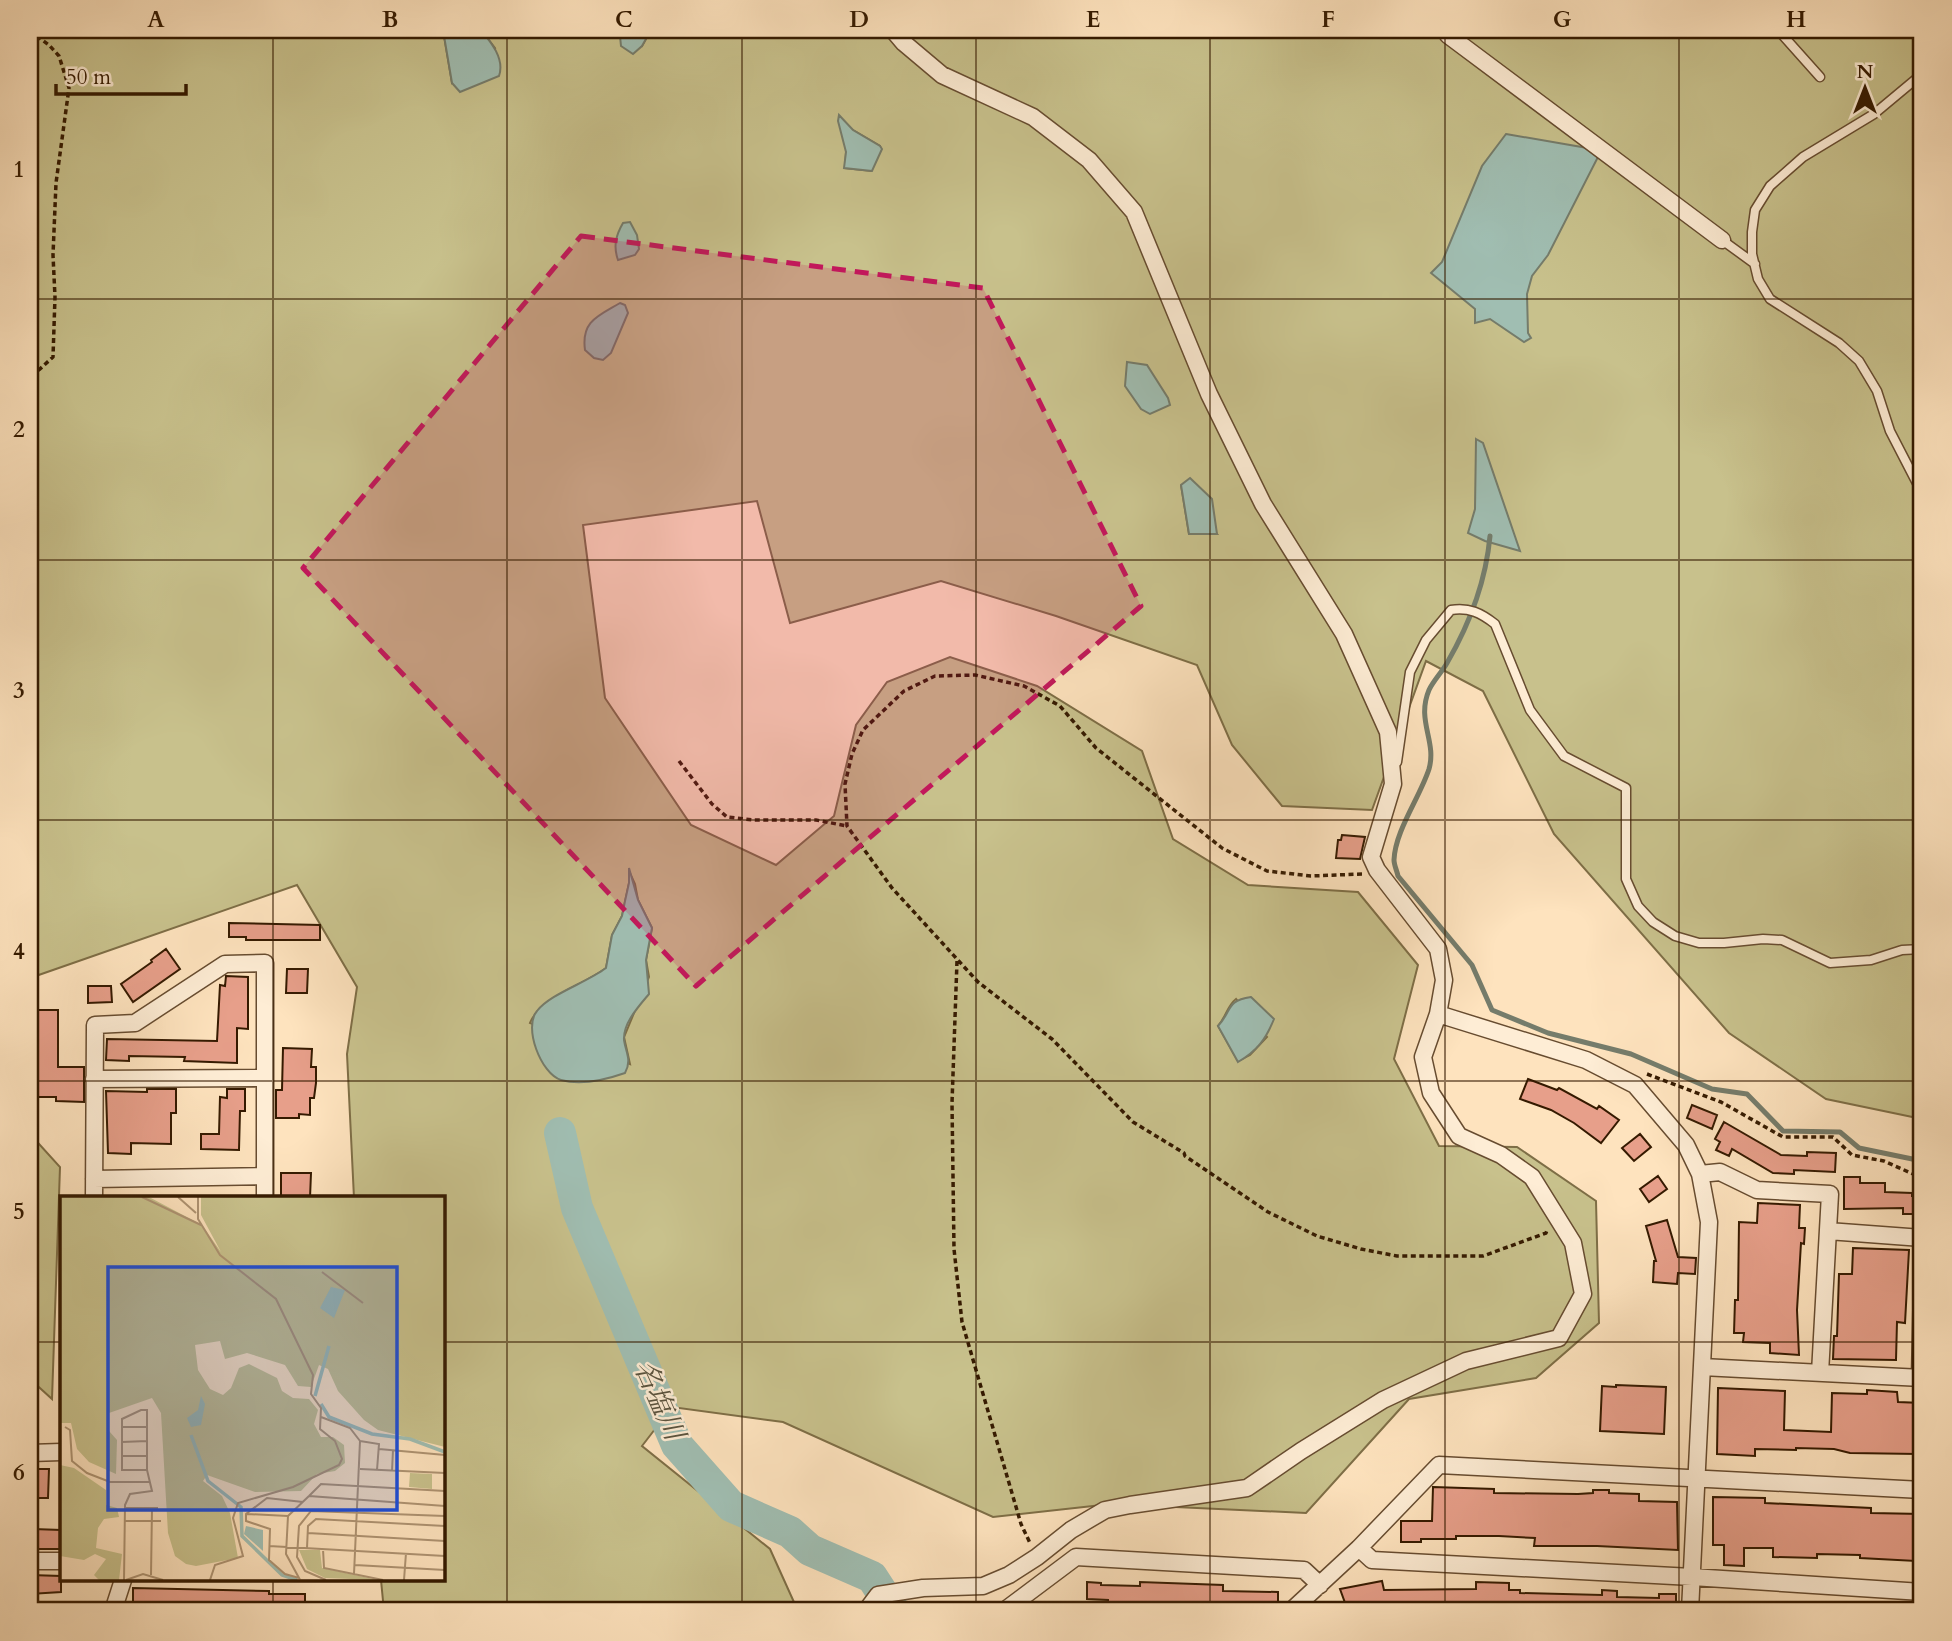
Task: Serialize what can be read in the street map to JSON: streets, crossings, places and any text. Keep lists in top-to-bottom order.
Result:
{
  "water": ["名塩川"],
  "scale_bar": "50 m",
  "north": "top",
  "grid": {
    "columns": [
      "A",
      "B",
      "C",
      "D",
      "E",
      "F",
      "G",
      "H"
    ],
    "rows": [
      "1",
      "2",
      "3",
      "4",
      "5",
      "6"
    ]
  }
}
